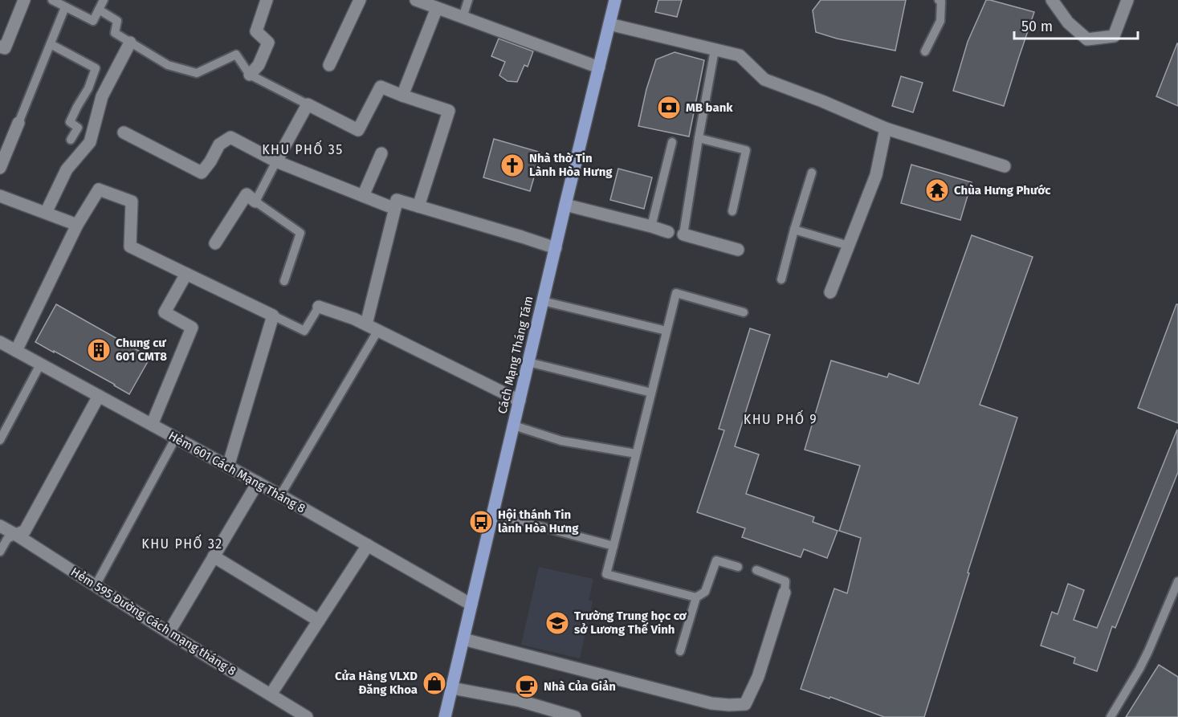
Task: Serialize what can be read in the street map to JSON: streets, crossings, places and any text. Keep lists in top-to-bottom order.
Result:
{
  "streets": {
    "main road": ["Cách Mạng Tháng Tám"],
    "street": ["Hẻm 601 Cách Mạng Tháng 8", "Hẻm 595 Đường Cách mạng tháng 8"]
  },
  "crossings": [
    ["Cách Mạng Tháng Tám", "Hẻm 601 Cách Mạng Tháng 8"],
    ["Hẻm 601 Cách Mạng Tháng 8", "Hẻm 595 Đường Cách mạng tháng 8"]
  ],
  "districts": ["KHU PHỐ 35", "KHU PHỐ 9", "KHU PHỐ 32"],
  "places": {
    "bank": ["MB bank"],
    "church": ["Nhà thờ Tin Lành Hòa Hưng"],
    "temple": ["Chùa Hưng Phước"],
    "building": ["Chung cư 601 CMT8"],
    "bus stop": ["Hội thánh Tin lành Hòa Hưng"],
    "school or university": ["Trường Trung học cơ sở Lương Thế Vinh"],
    "shop": ["Cửa Hàng VLXD Đăng Khoa"],
    "cafe": ["Nhà Của Giản"]
  },
  "scale_bar": "50 m"
}
